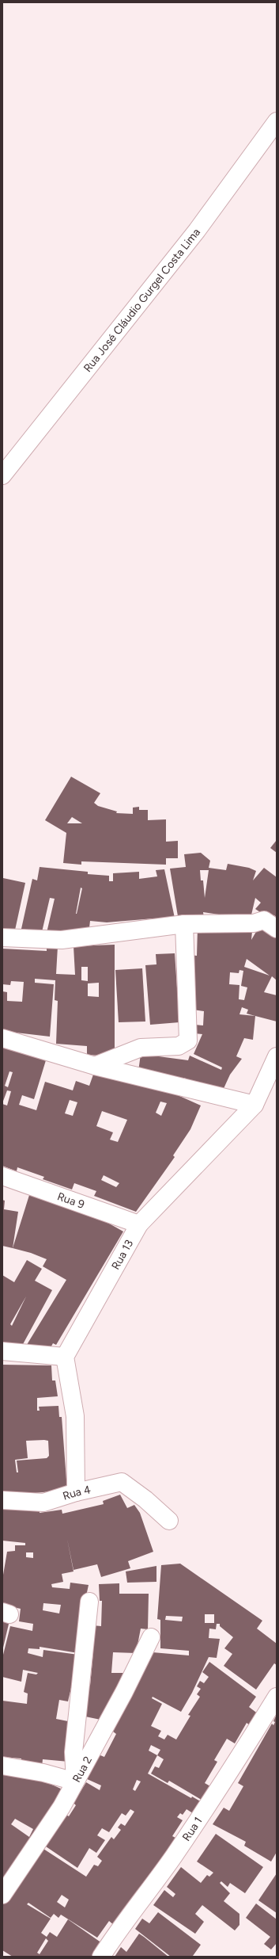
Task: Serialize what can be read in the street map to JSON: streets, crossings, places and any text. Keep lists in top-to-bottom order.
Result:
{
  "streets": {
    "street": [
      "Rua José Cláudio Gurgel Costa Lima",
      "Rua 9",
      "Rua 13",
      "Rua 4",
      "Rua 2",
      "Rua 1"
    ]
  },
  "crossings": [
    ["Rua 9", "Rua 13"]
  ]
}
